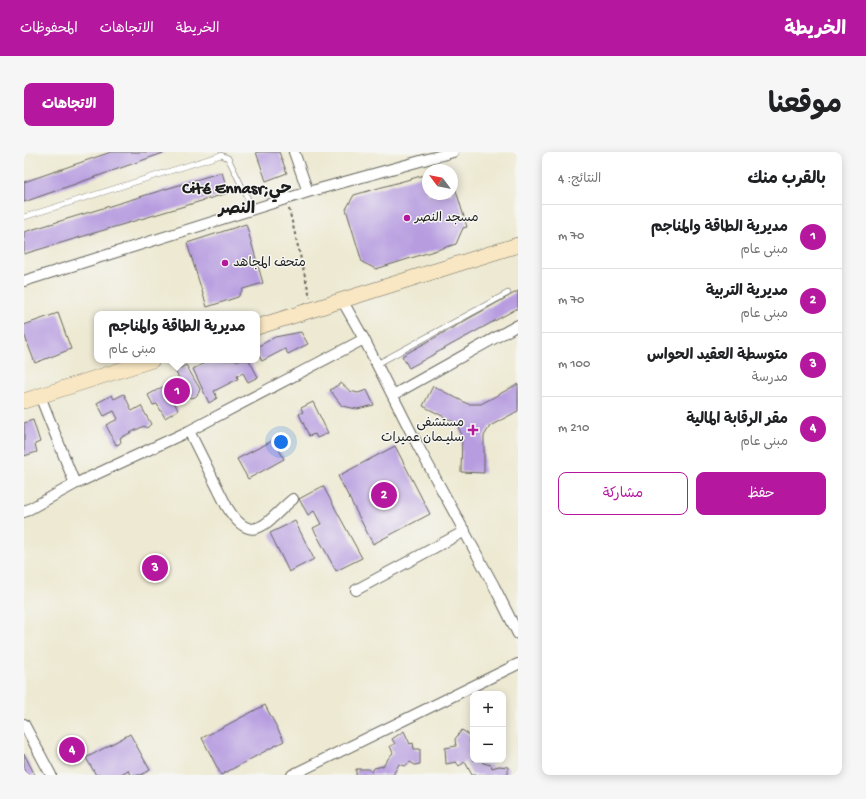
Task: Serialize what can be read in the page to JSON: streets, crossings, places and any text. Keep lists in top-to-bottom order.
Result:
{
  "districts": ["Cité Ennasr;حي النصر"],
  "places": {
    "other": ["مسجد النصر", "متحف المجاهد"],
    "health": ["مستشفى سليـمان عميرات"]
  },
  "north": "top left",
  "page": {
    "header": "الخريطة",
    "nav": ["الخريطة", "الاتجاهات", "المحفوظات"],
    "title": "موقعنا",
    "buttons": [
      "الاتجاهات",
      ["حفظ", "مشاركة"]
    ],
    "heading": ["بالقرب منك", "النتائج: 4"],
    "list": [
      {
        "mark": "1",
        "name": "مديرية الطاقة والمناجم",
        "note": "مبنى عام",
        "value": "70 m"
      },
      {
        "mark": "2",
        "name": "مديرية التربية",
        "note": "مبنى عام",
        "value": "70 m"
      },
      {
        "mark": "3",
        "name": "متوسطة العقيد الحواس",
        "note": "مدرسة",
        "value": "100 m"
      },
      {
        "mark": "4",
        "name": "مقر الرقابة المالية",
        "note": "مبنى عام",
        "value": "210 m"
      }
    ],
    "popup": ["مديرية الطاقة والمناجم", "مبنى عام"],
    "pins": [
      "1",
      "2",
      "3",
      "4"
    ],
    "map_buttons": ["+", "−"]
  }
}
